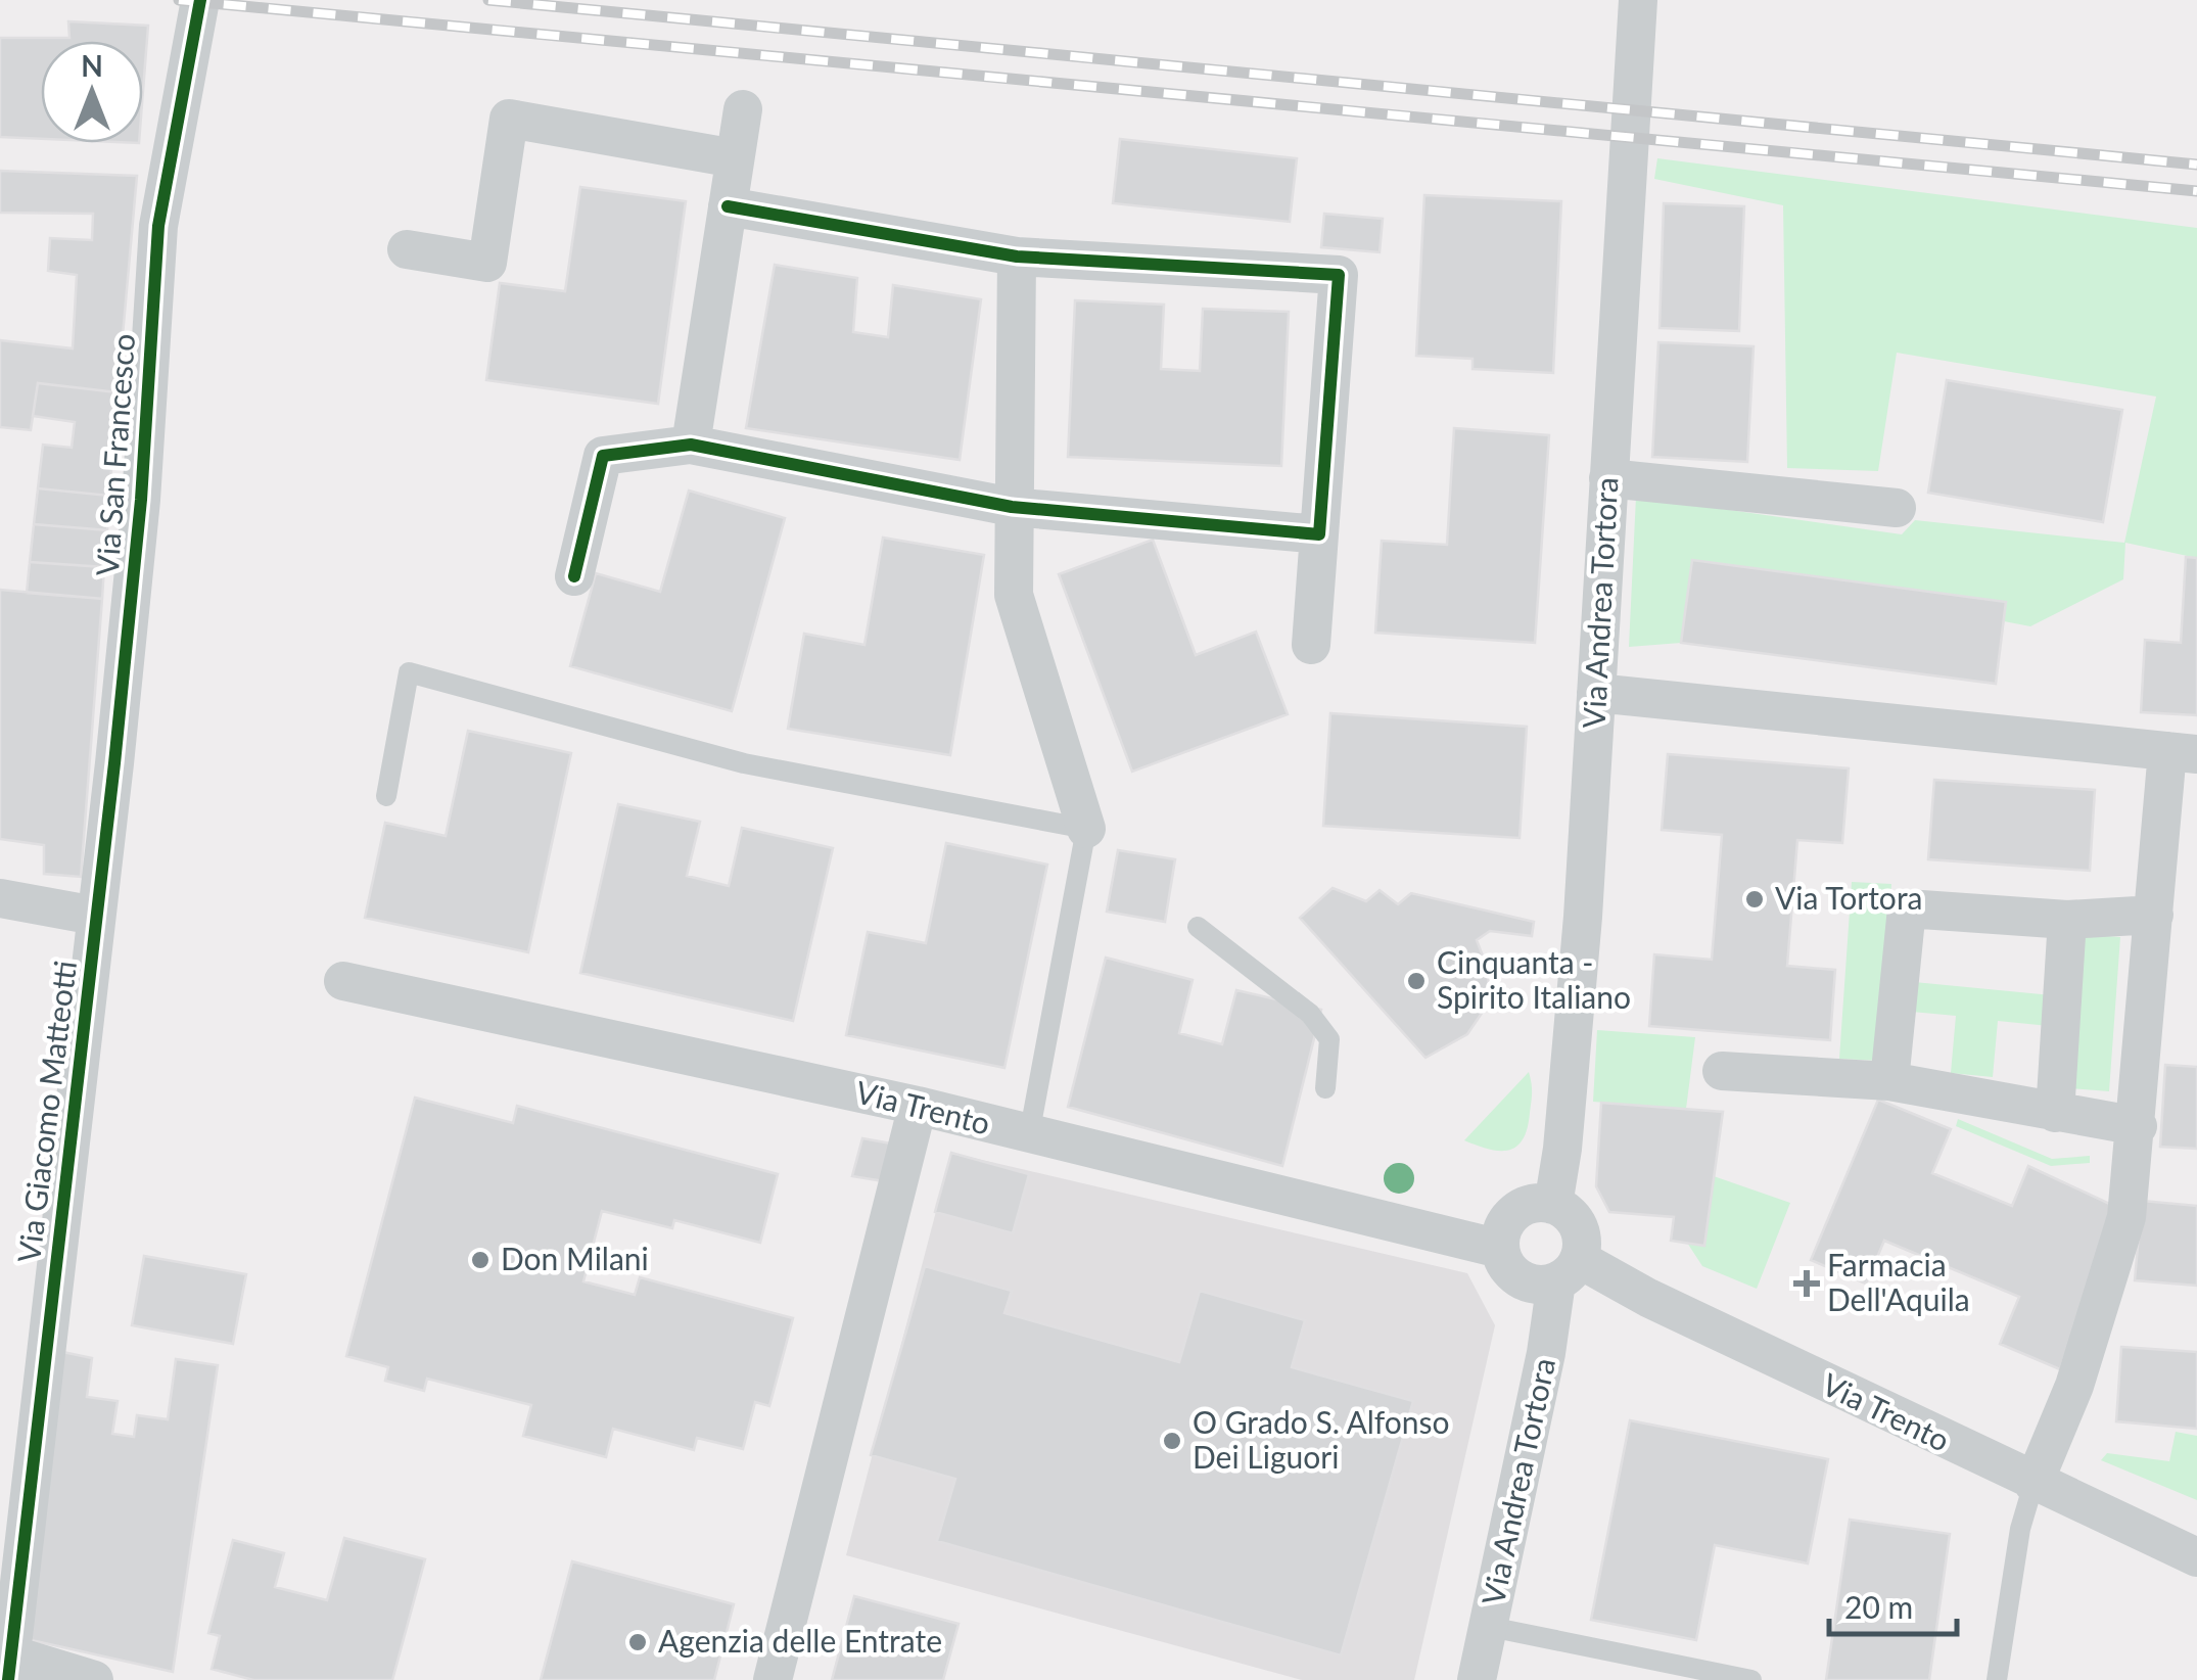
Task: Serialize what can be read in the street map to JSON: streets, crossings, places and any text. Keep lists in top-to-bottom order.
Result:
{
  "streets": {
    "street": [
      "Via San Francesco",
      "Via Andrea Tortora",
      "Via Trento",
      "Via Giacomo Matteotti"
    ]
  },
  "crossings": [
    ["Via San Francesco", "Via Giacomo Matteotti"],
    ["Via Andrea Tortora", "Via Trento"]
  ],
  "places": {
    "other": [
      "Via Tortora",
      "Cinquanta - Spirito Italiano",
      "Don Milani",
      "O Grado S. Alfonso Dei Liguori",
      "Agenzia delle Entrate"
    ],
    "health": ["Farmacia Dell'Aquila"]
  },
  "scale_bar": "20 m",
  "north": "top"
}
